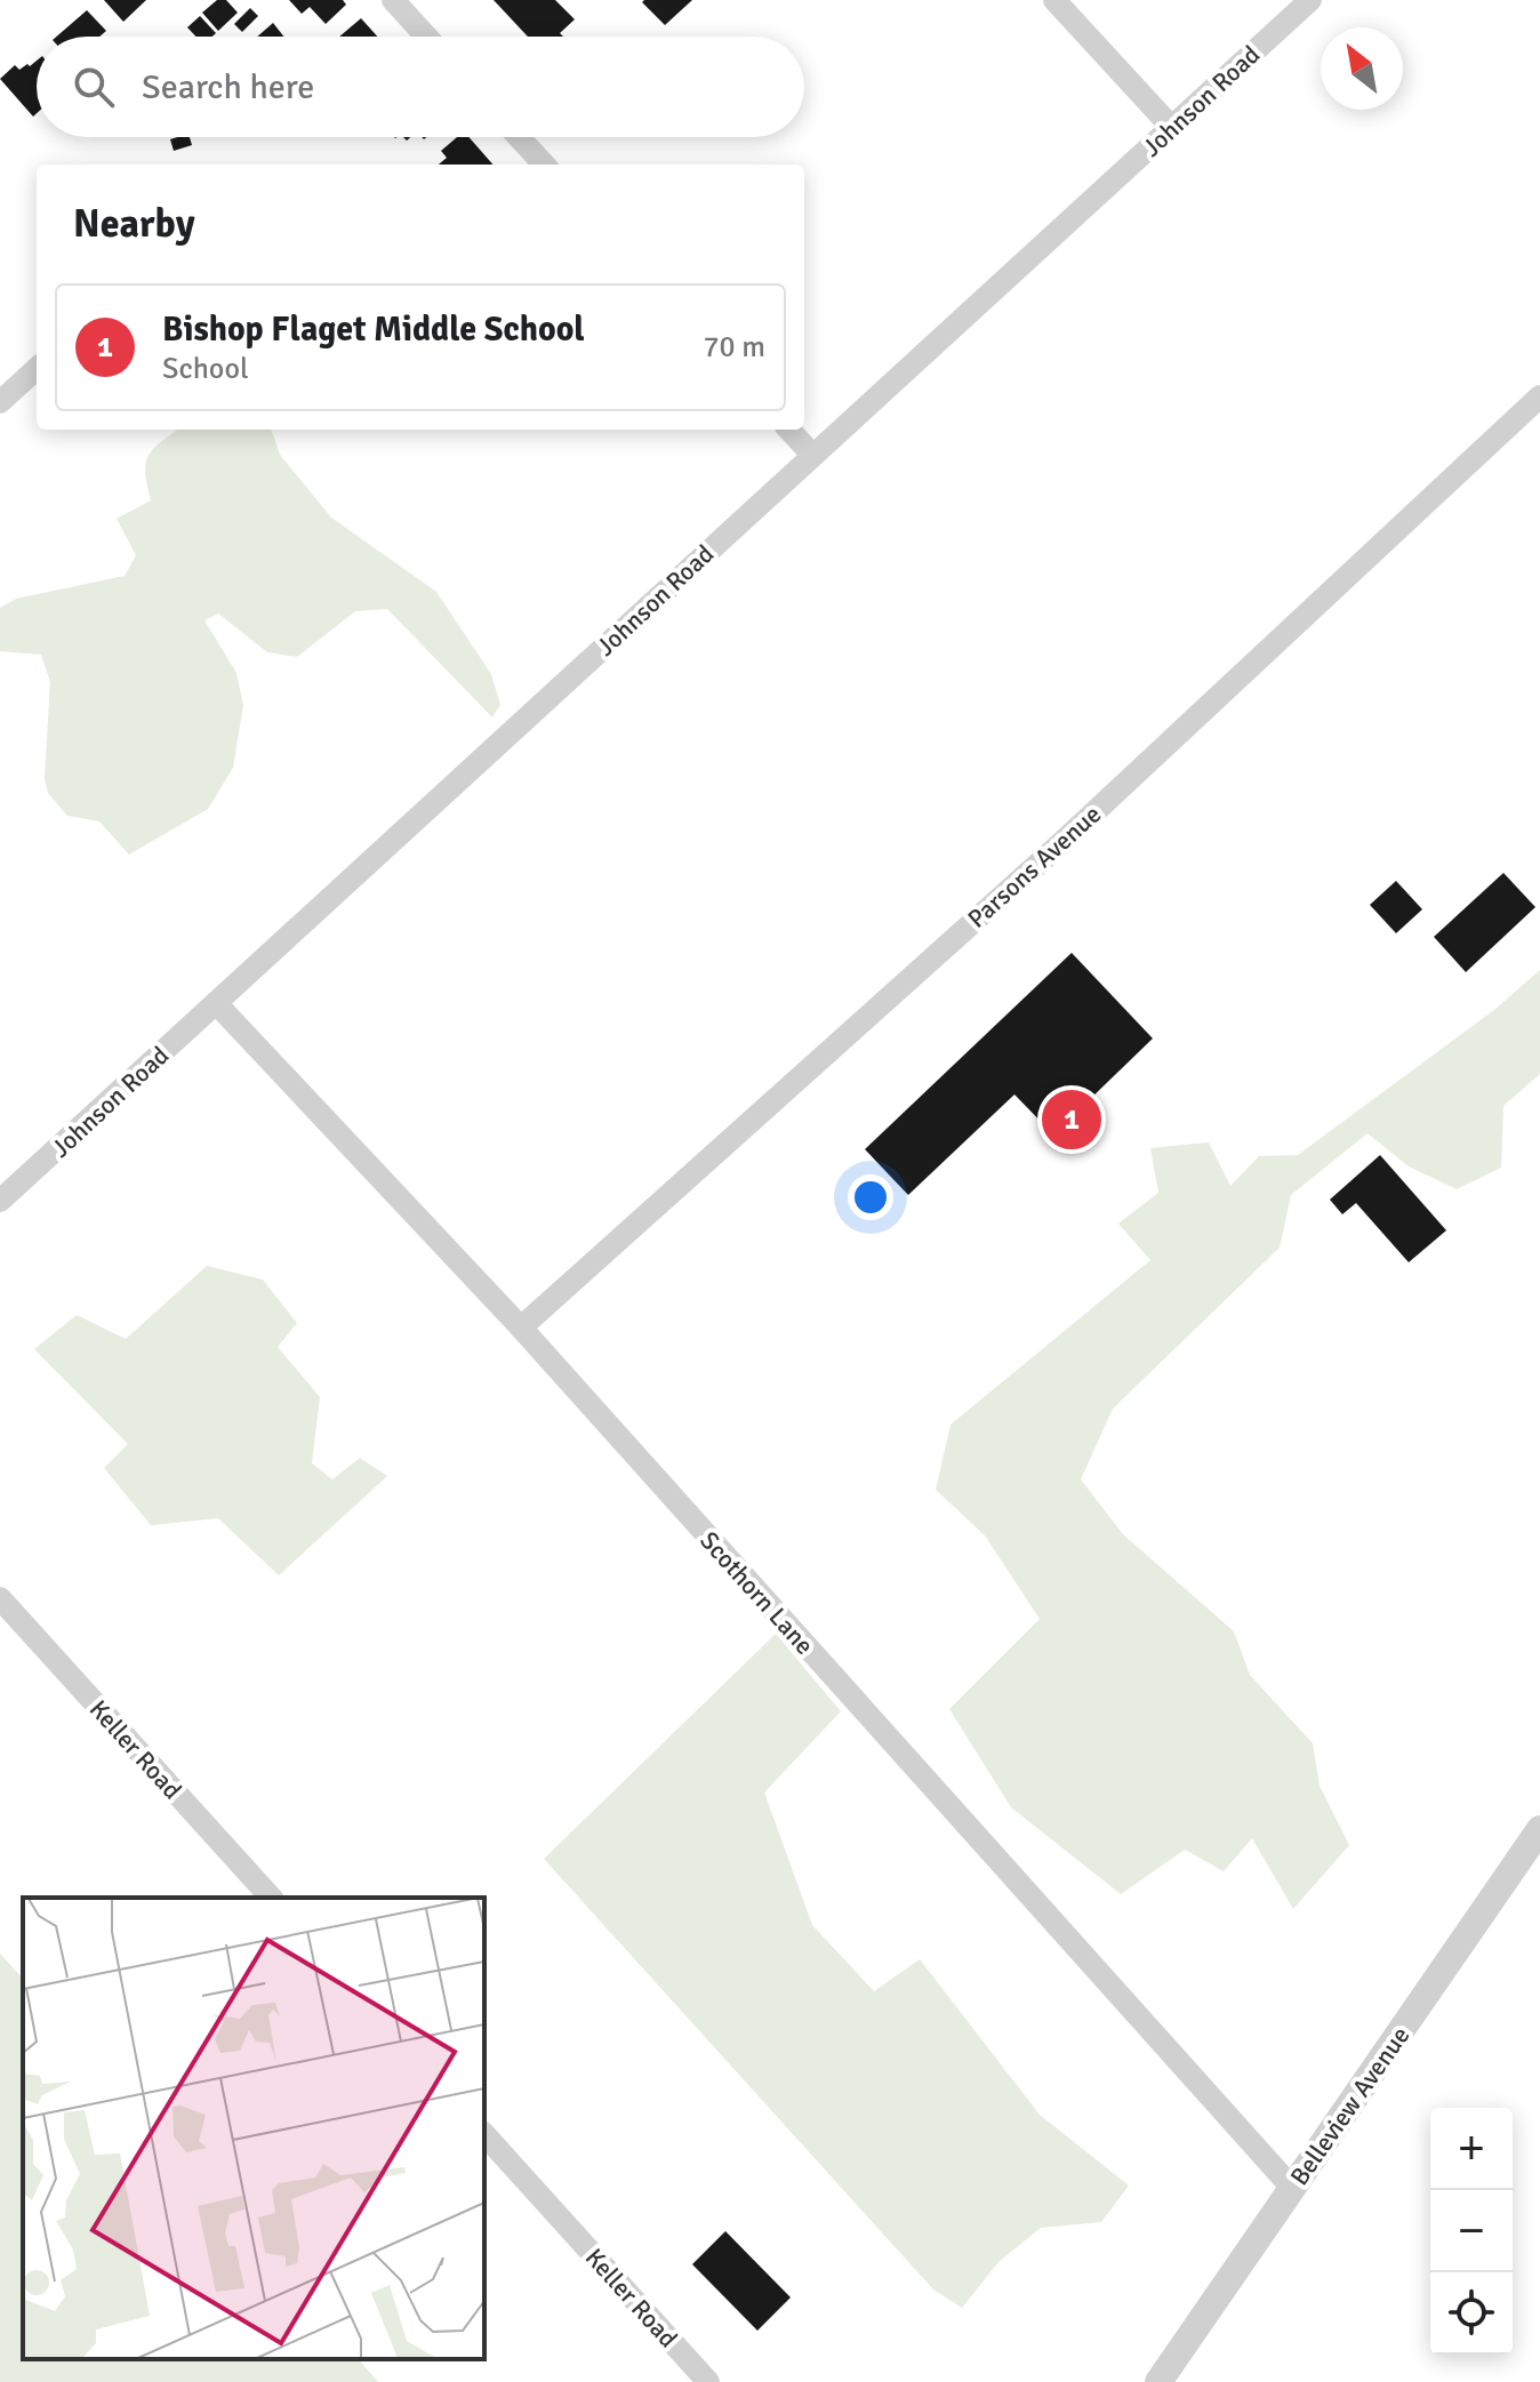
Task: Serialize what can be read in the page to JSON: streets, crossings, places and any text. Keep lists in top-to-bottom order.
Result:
{
  "streets": {
    "street": [
      "Johnson Road",
      "Parsons Avenue",
      "Scothorn Lane",
      "Keller Road",
      "Belleview Avenue"
    ]
  },
  "crossings": [
    ["Johnson Road", "Scothorn Lane"],
    ["Parsons Avenue", "Scothorn Lane"],
    ["Scothorn Lane", "Belleview Avenue"]
  ],
  "north": "top left",
  "page": {
    "search": "Search here",
    "heading": "Nearby",
    "list": [
      {
        "mark": "1",
        "name": "Bishop Flaget Middle School",
        "note": "School",
        "value": "70 m"
      }
    ],
    "pins": "1",
    "map_buttons": ["+", "−"]
  }
}
